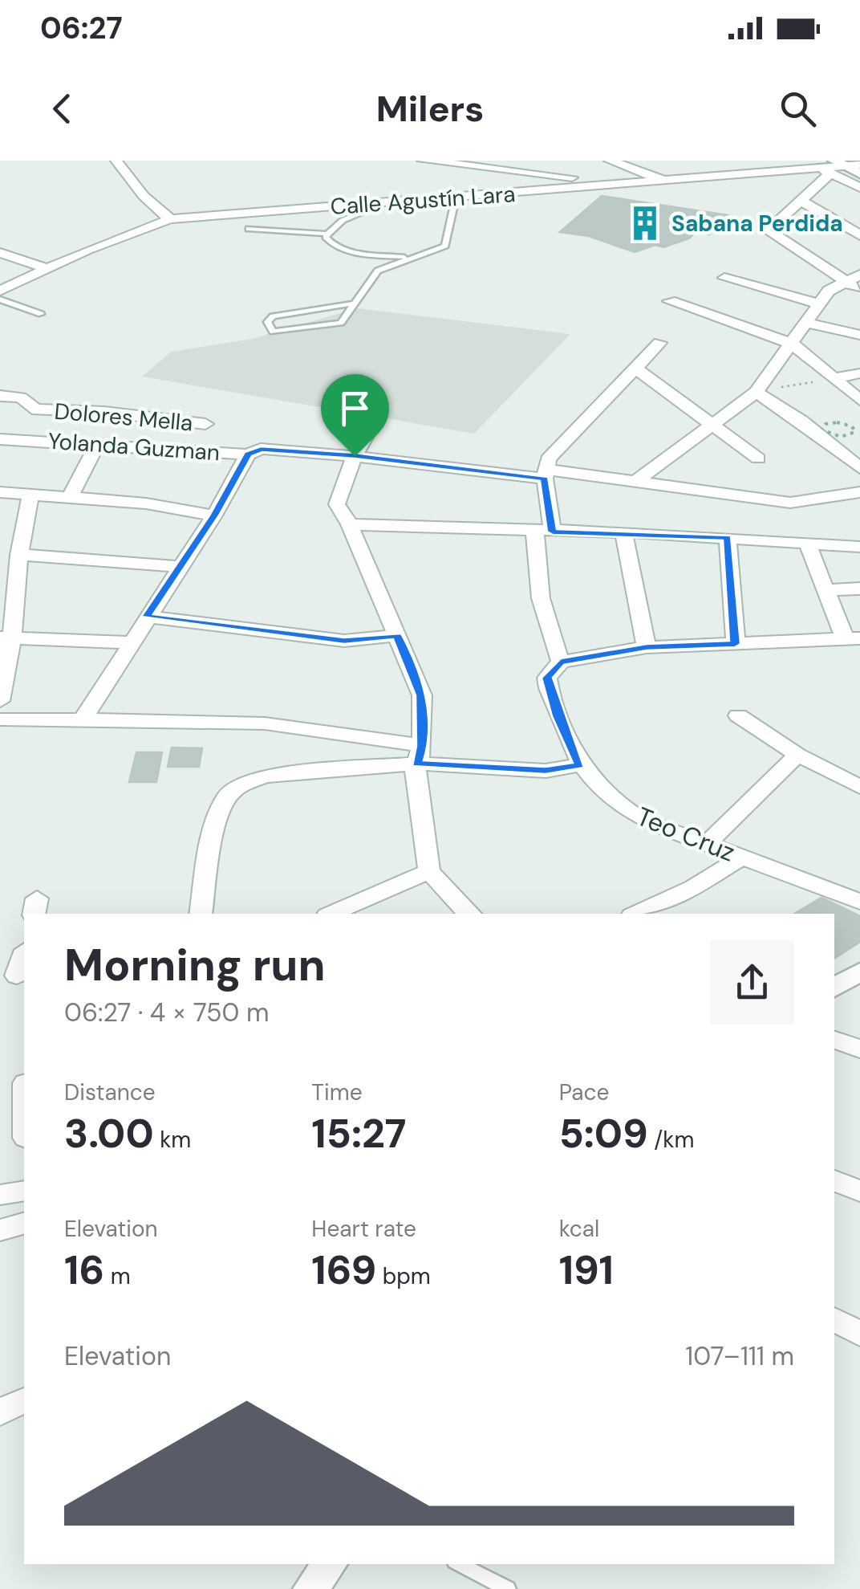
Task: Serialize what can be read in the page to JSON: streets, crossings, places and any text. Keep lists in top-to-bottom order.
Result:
{
  "streets": {
    "street": [
      "Calle Agustín Lara",
      "Dolores Mella",
      "Yolanda Guzman",
      "Teo Cruz"
    ]
  },
  "places": {
    "building": ["Sabana Perdida"]
  },
  "page": {
    "status": "06:27",
    "header": "Milers",
    "heading": ["Morning run", "06:27 · 4 × 750 m"],
    "stats": [
      ["Distance", "3.00 km"],
      ["Time", "15:27"],
      ["Pace", "5:09 /km"],
      ["Elevation", "16 m"],
      ["Heart rate", "169 bpm"],
      ["kcal", "191"]
    ],
    "chart": ["Elevation", "107–111 m"]
  }
}
